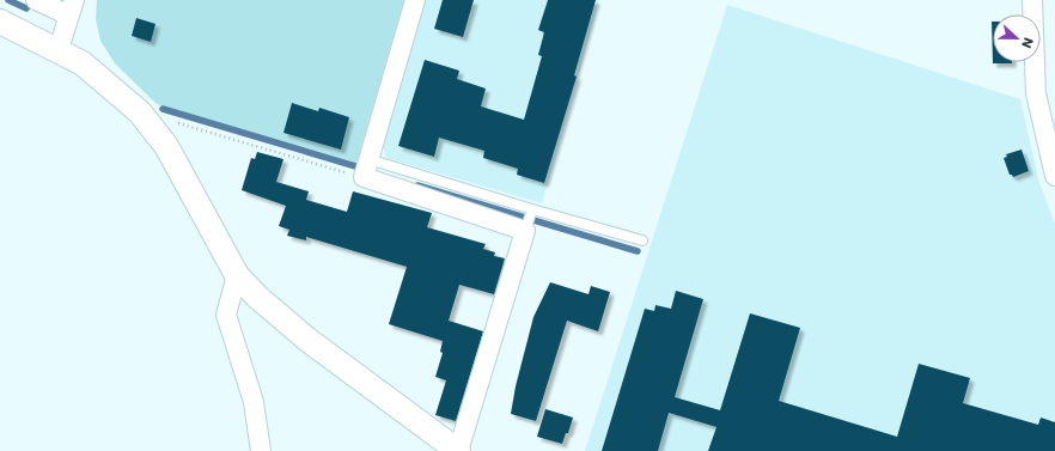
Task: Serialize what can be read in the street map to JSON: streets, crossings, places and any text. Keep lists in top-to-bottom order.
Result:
{
  "north": "right"
}
